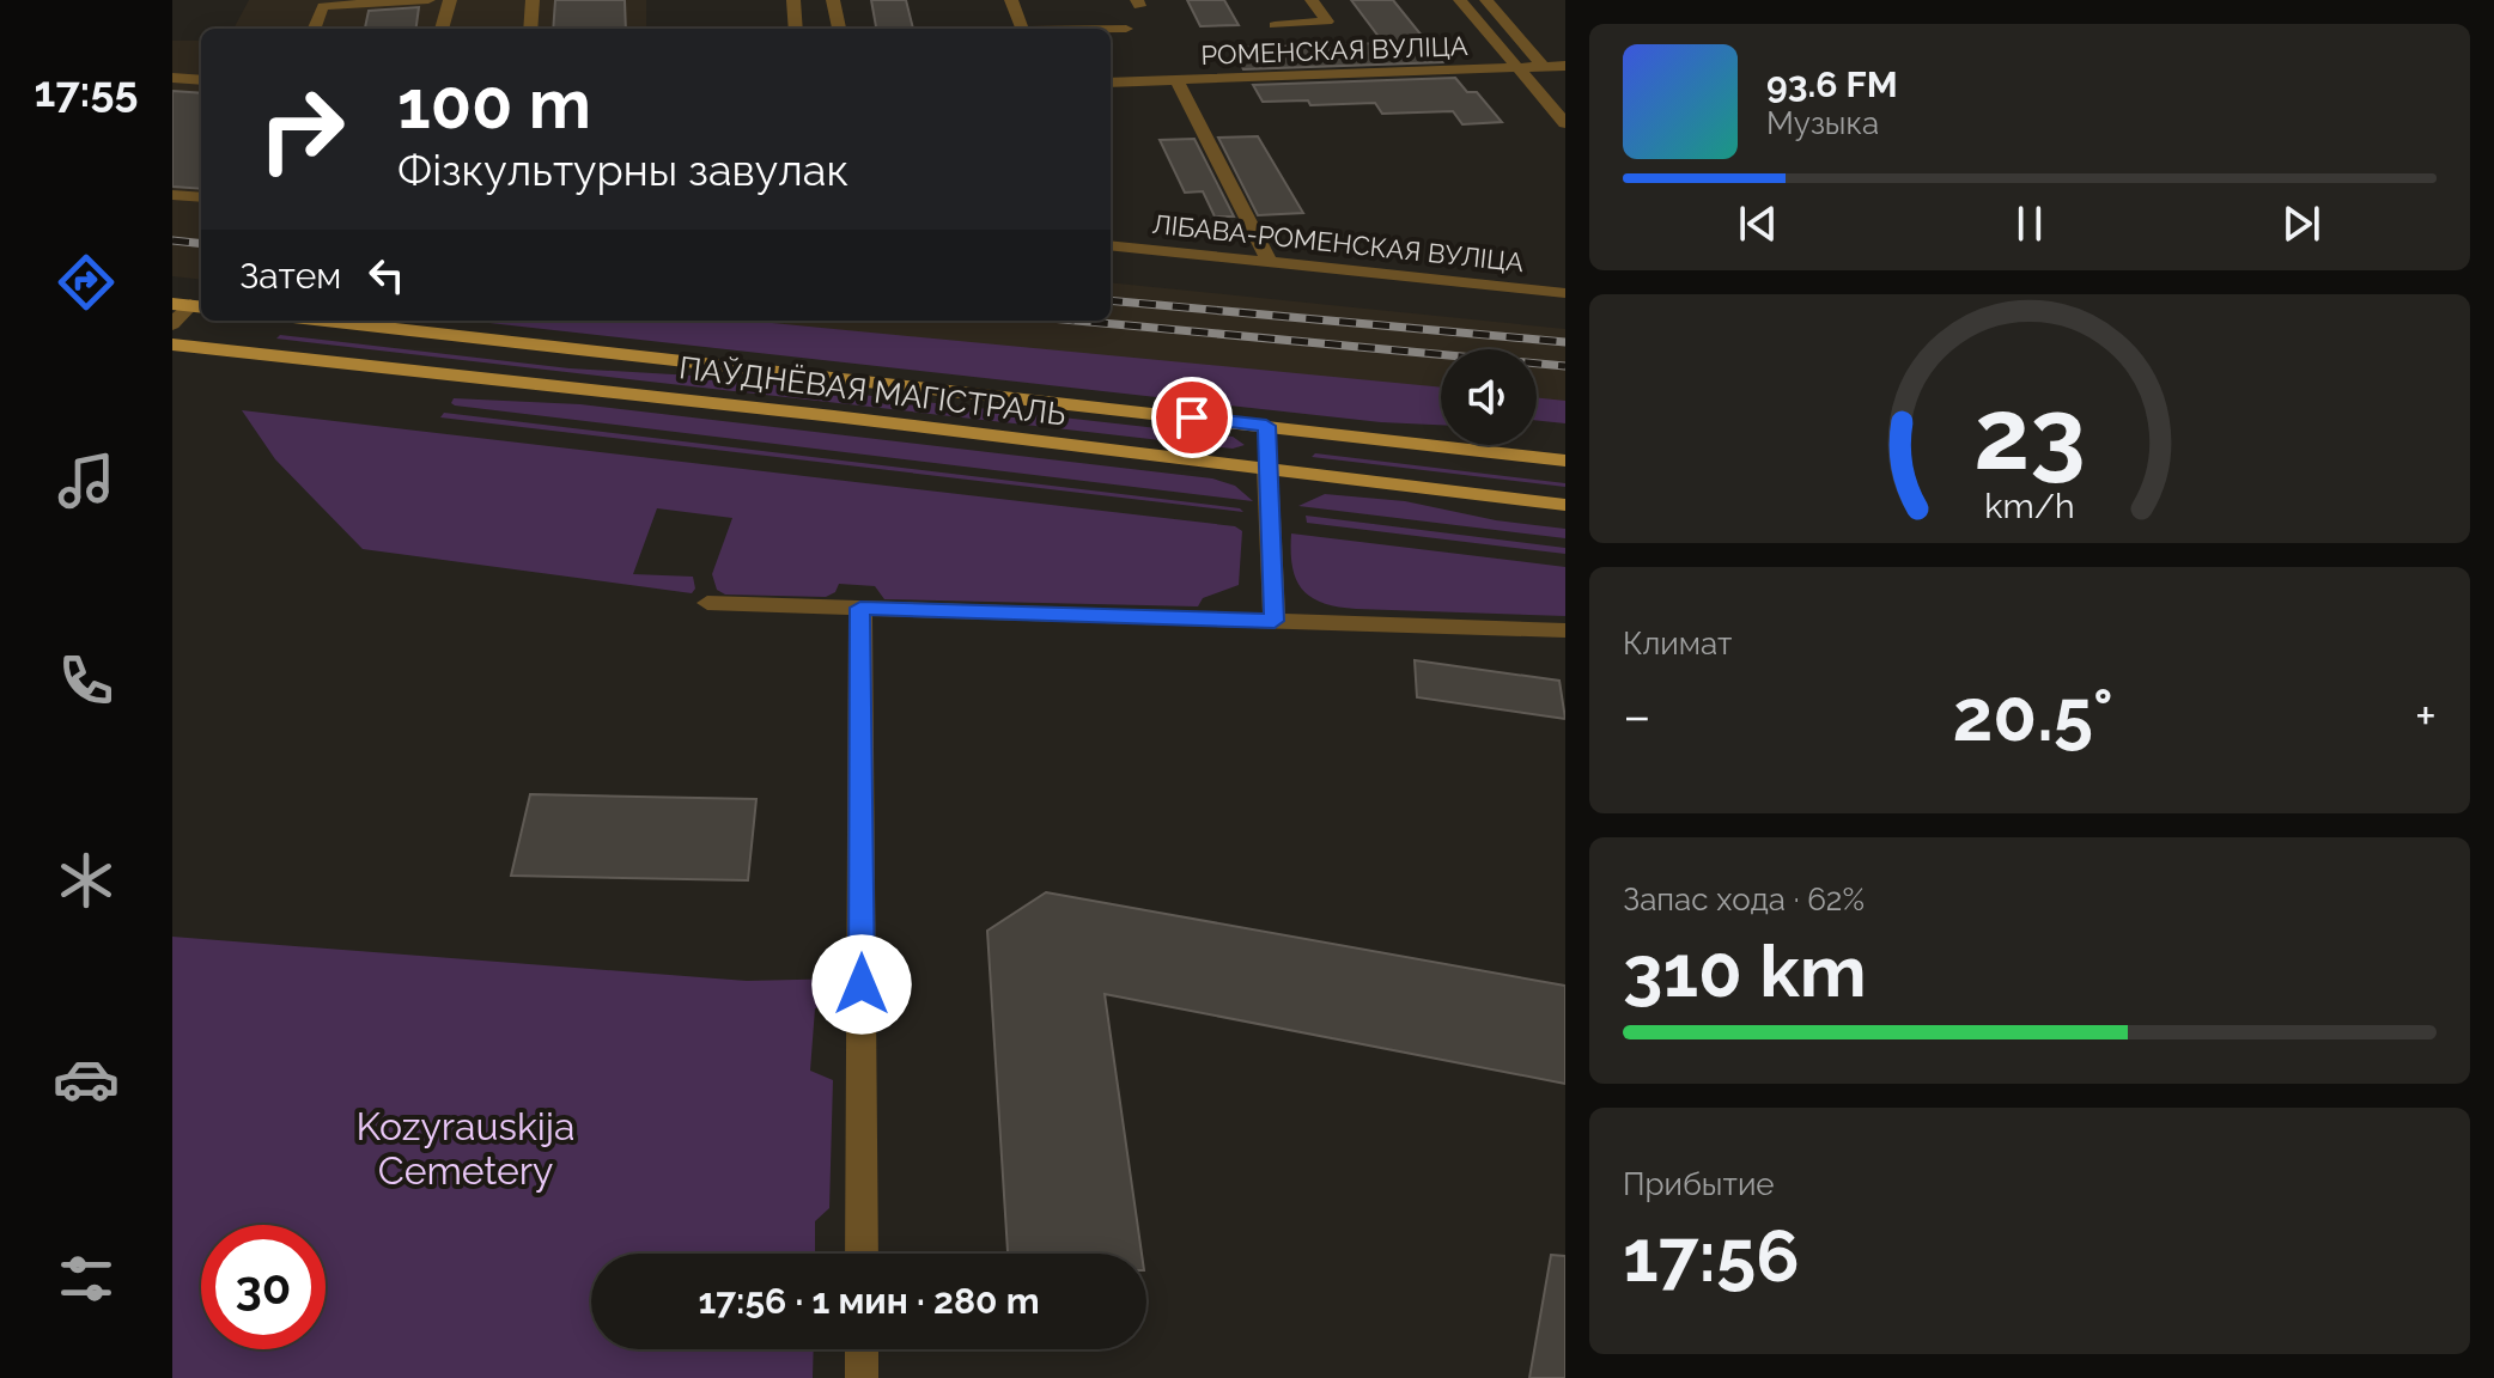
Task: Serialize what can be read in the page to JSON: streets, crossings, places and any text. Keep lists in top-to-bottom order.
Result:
{
  "streets": {
    "main road": ["ПАЎДНЁВАЯ МАГІСТРАЛЬ"],
    "street": ["РОМЕНСКАЯ ВУЛІЦА", "ЛІБАВА-РОМЕНСКАЯ ВУЛІЦА"]
  },
  "parks": ["Kozyrauskija Cemetery"],
  "page": {
    "tabs": "17:55",
    "turn": ["100 m", "Фізкультурны завулак"],
    "song": ["93.6 FM", "Музыка"],
    "then": "Затем",
    "tile": [
      "Климат",
      ["Запас хода · 62%", "310 km"],
      ["Прибытие", "17:56"]
    ],
    "heat": ["−", "20.5°", "+"],
    "limit": "30",
    "trip": "17:56 · 1 мин · 280 m",
    "gauge": ["23", "km/h"]
  }
}
